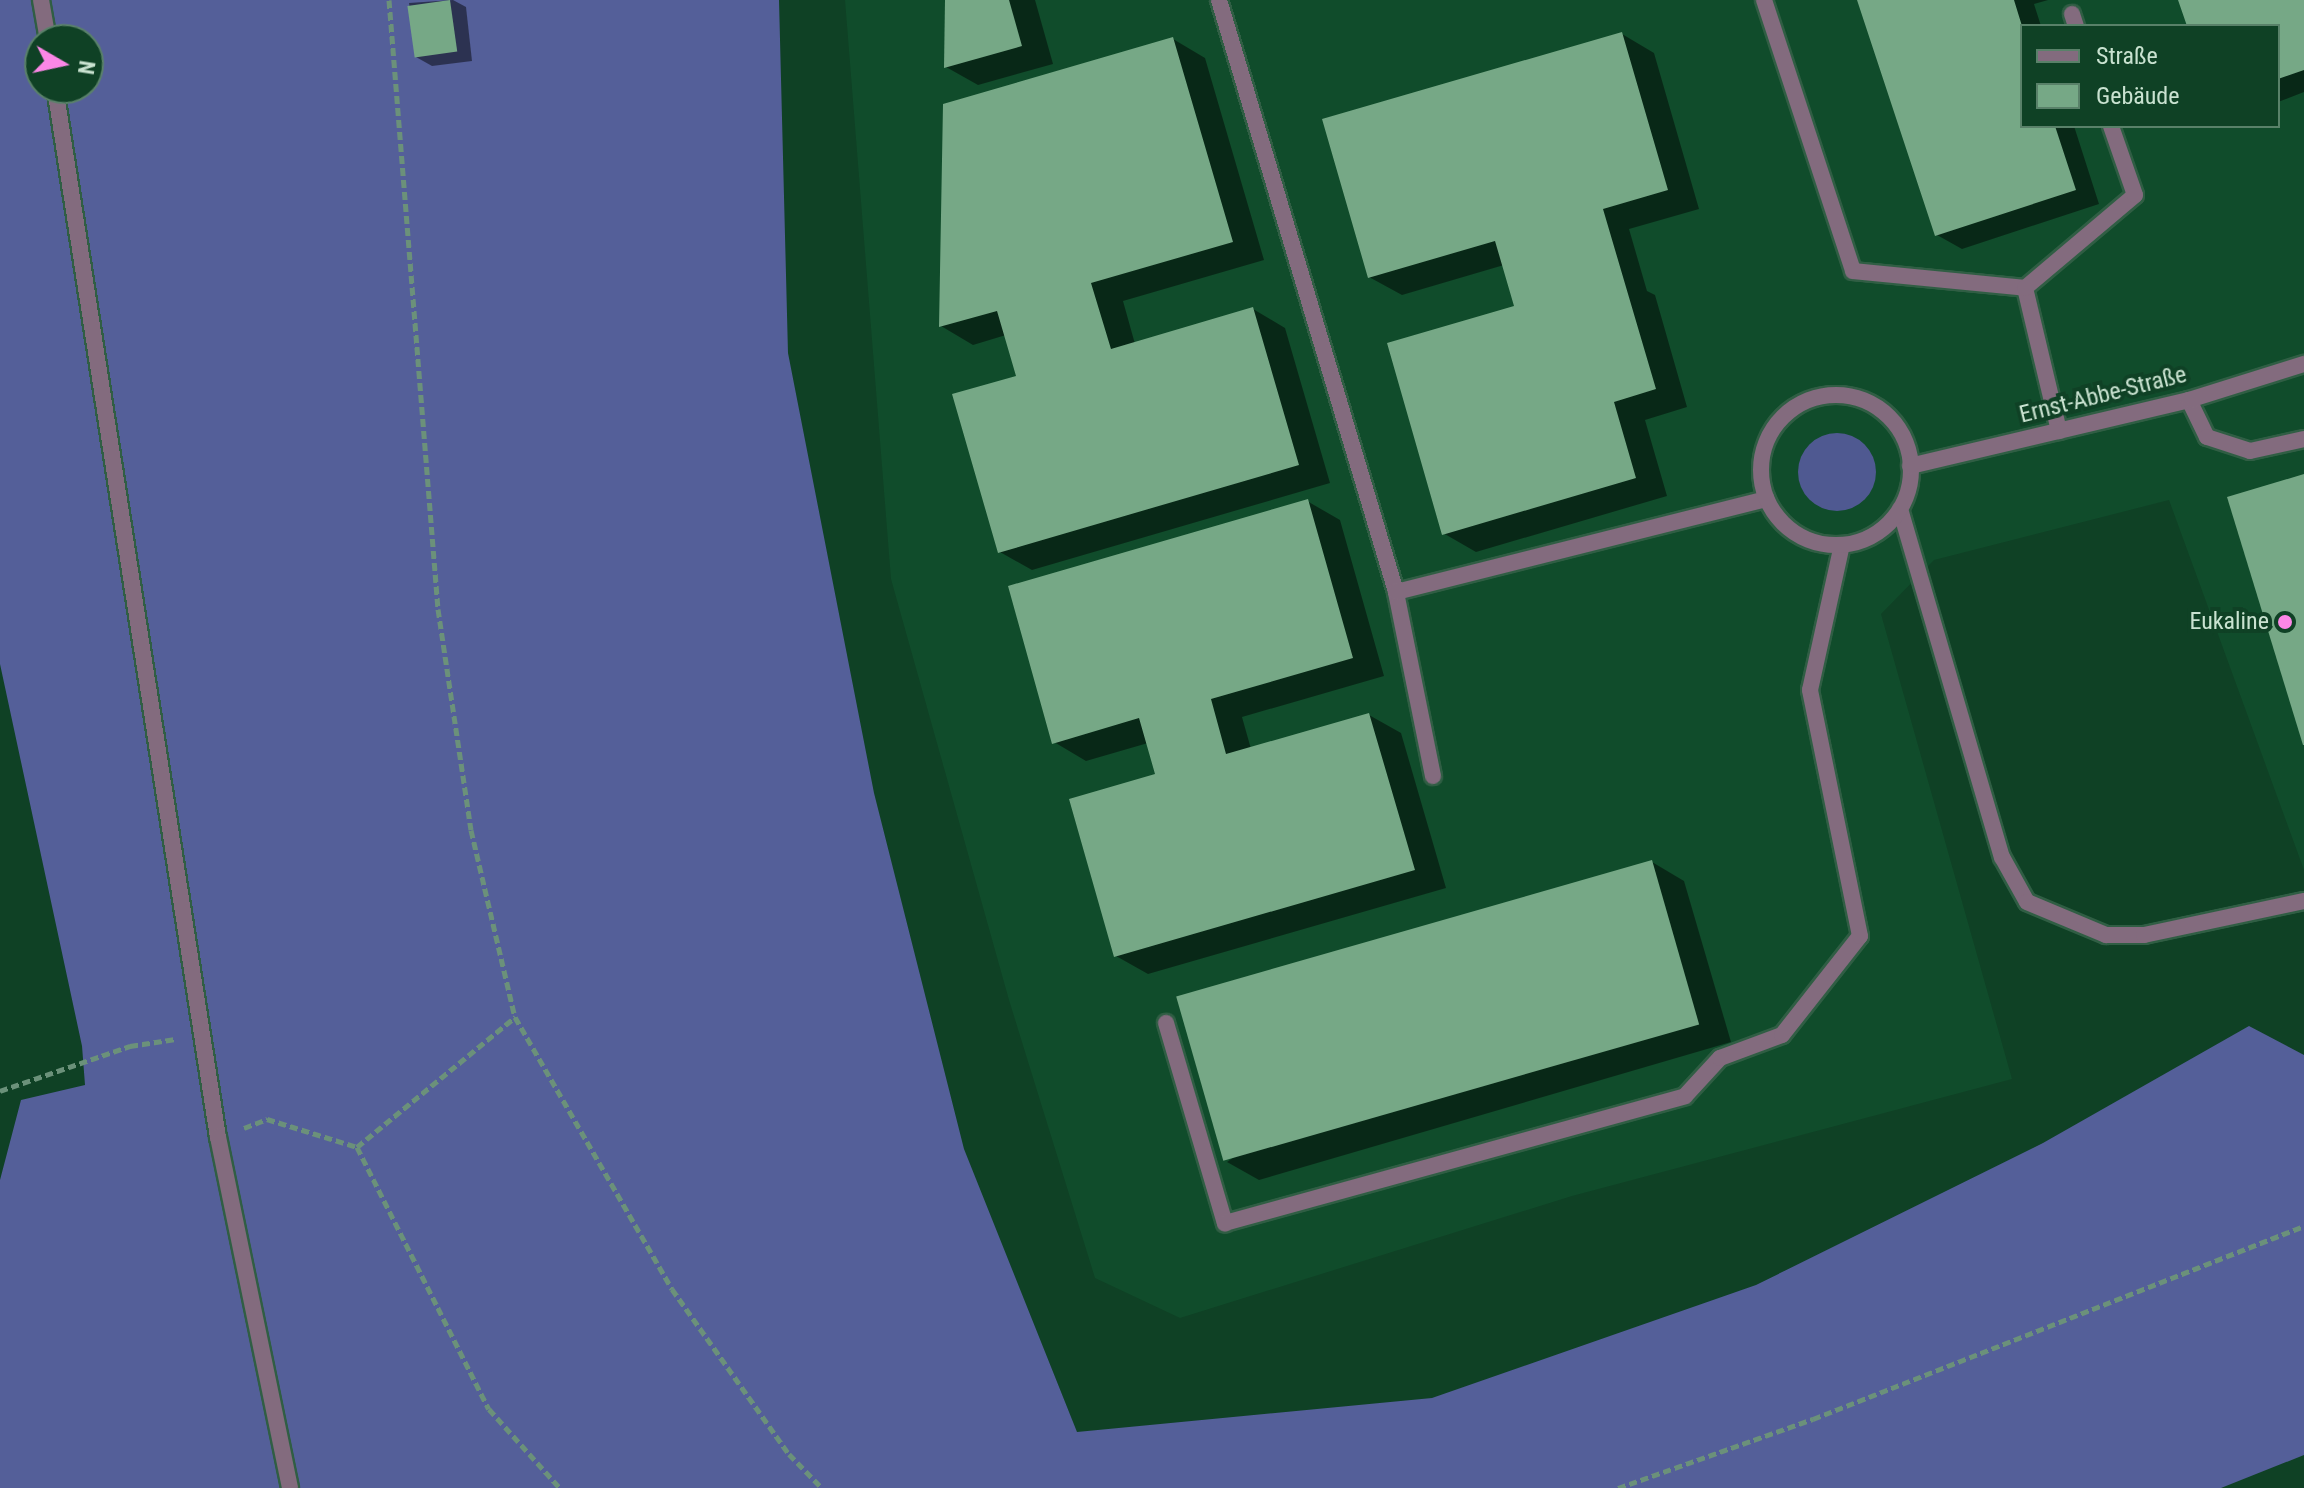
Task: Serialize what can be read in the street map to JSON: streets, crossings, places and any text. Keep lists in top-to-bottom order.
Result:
{
  "streets": {
    "street": ["Ernst-Abbe-Straße"]
  },
  "places": ["Eukaline"],
  "legend": ["Straße", "Gebäude"],
  "north": "right"
}
